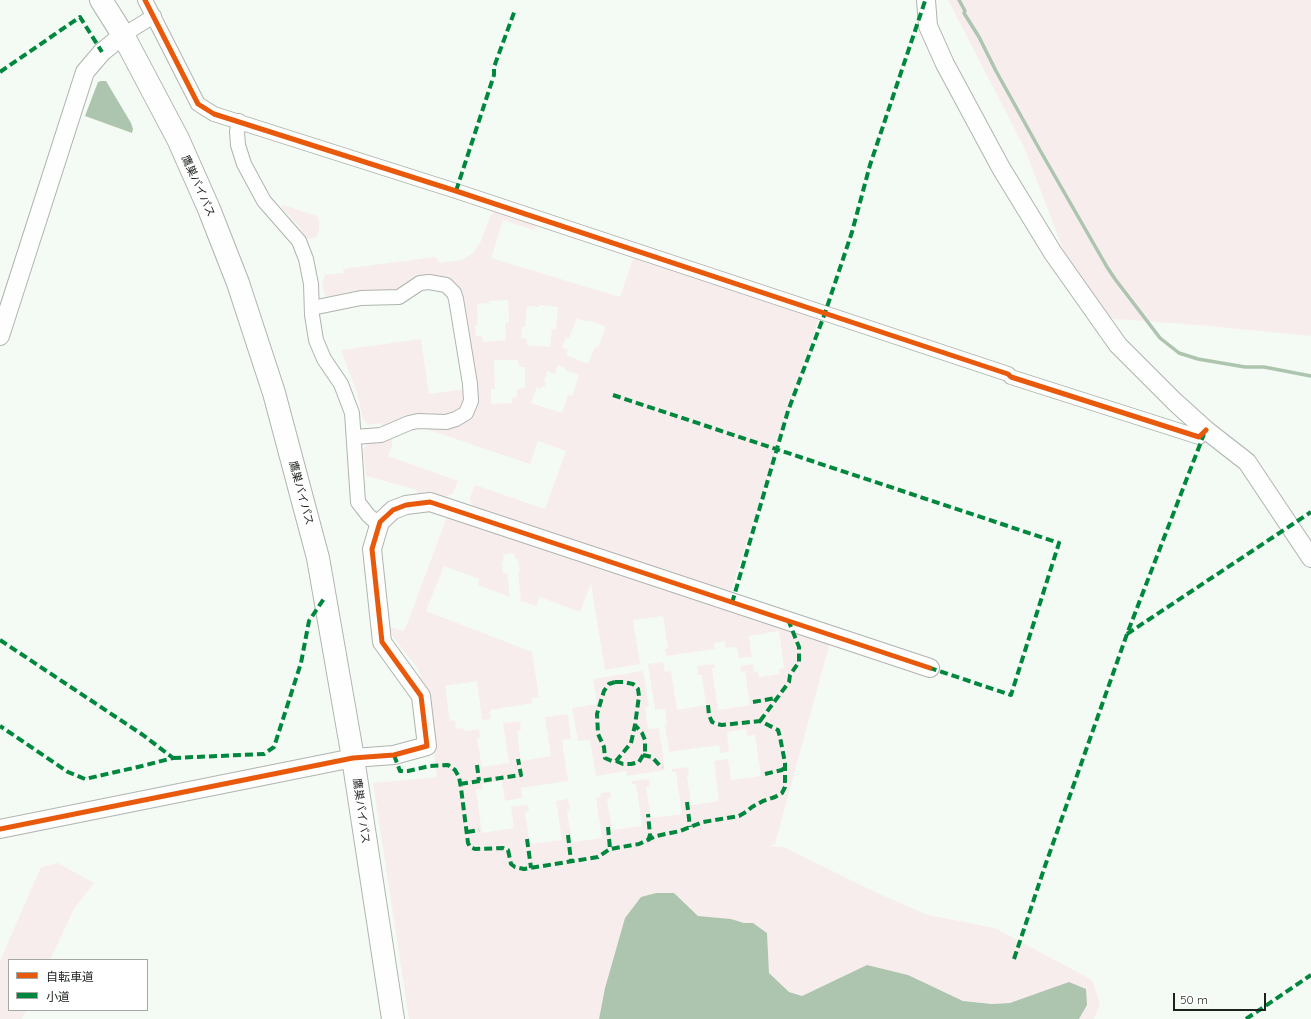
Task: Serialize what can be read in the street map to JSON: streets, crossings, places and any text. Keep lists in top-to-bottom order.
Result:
{
  "streets": {
    "highway": ["鷹巣バイパス"]
  },
  "legend": ["自転車道", "小道"],
  "scale_bar": "50 m"
}
